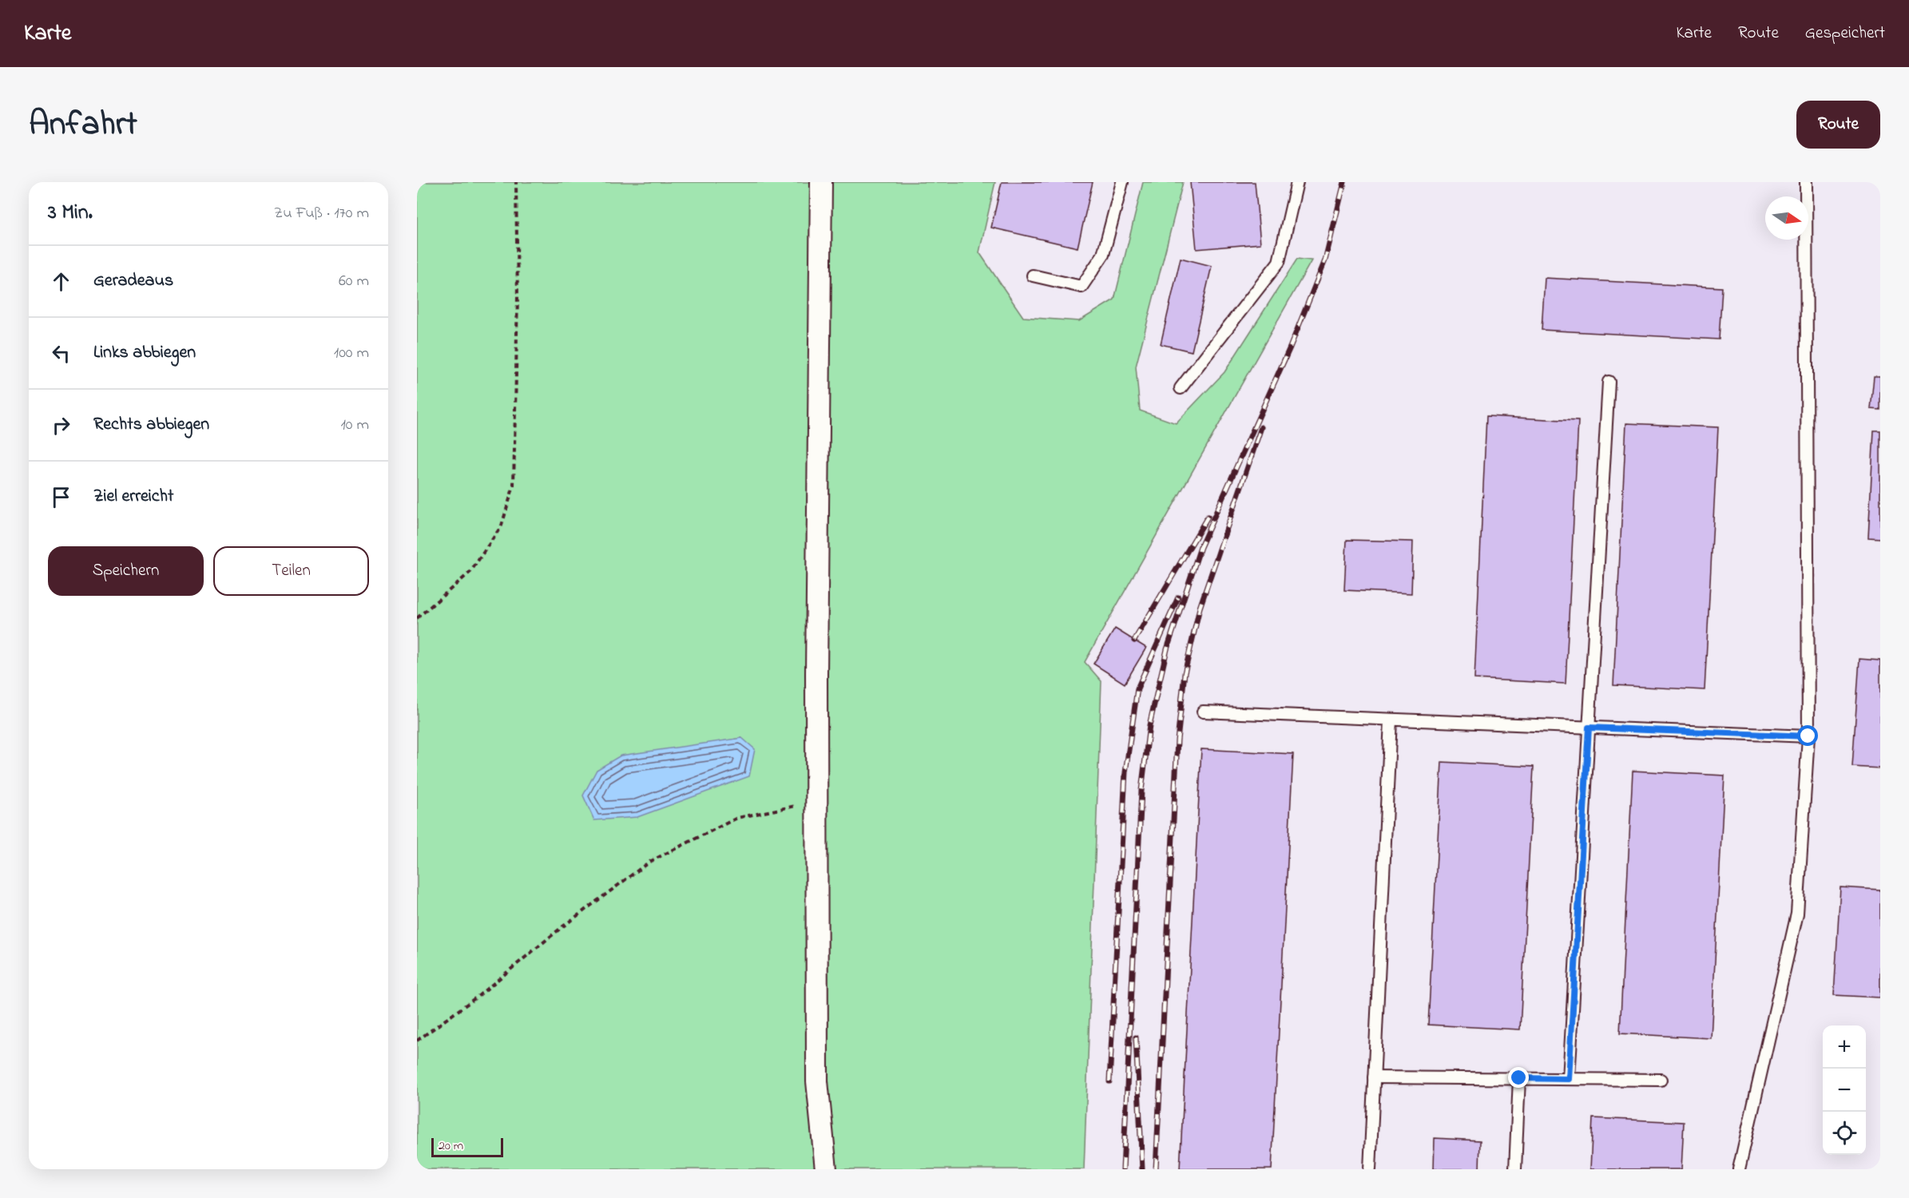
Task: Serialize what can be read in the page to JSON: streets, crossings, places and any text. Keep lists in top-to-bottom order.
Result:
{
  "scale_bar": "20 m",
  "north": "right",
  "page": {
    "header": "Karte",
    "nav": ["Karte", "Route", "Gespeichert"],
    "title": "Anfahrt",
    "buttons": [
      "Route",
      ["Speichern", "Teilen"]
    ],
    "heading": ["3 Min.", "Zu Fuß · 170 m"],
    "list": [
      ["Geradeaus", "60 m"],
      ["Links abbiegen", "100 m"],
      ["Rechts abbiegen", "10 m"],
      "Ziel erreicht"
    ],
    "map_buttons": ["+", "−"],
    "scale": "20 m"
  }
}
